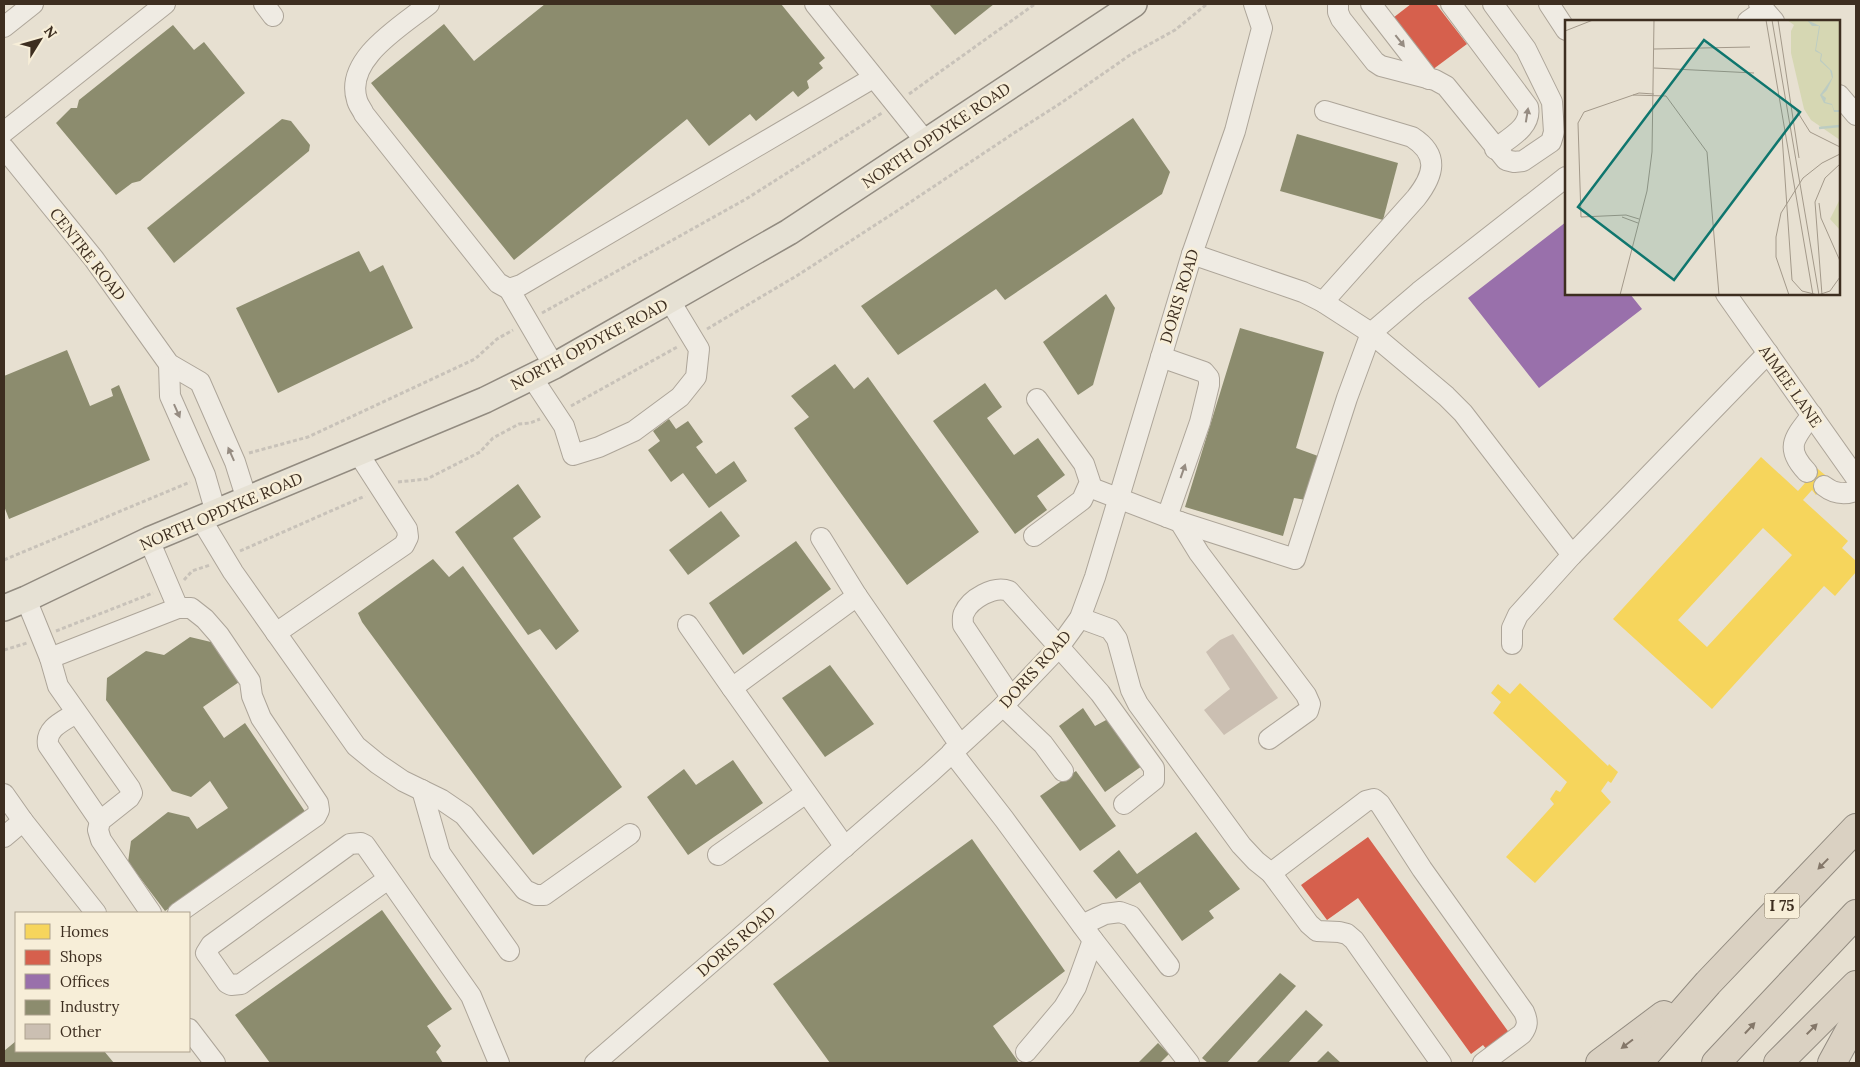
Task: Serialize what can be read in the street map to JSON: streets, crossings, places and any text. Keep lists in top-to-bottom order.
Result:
{
  "streets": {
    "highway": ["I 75"],
    "main road": ["NORTH OPDYKE ROAD"],
    "street": ["CENTRE ROAD", "DORIS ROAD", "AIMEE LANE"]
  },
  "crossings": [
    ["NORTH OPDYKE ROAD", "CENTRE ROAD"]
  ],
  "legend": [
    "Homes",
    "Shops",
    "Offices",
    "Industry",
    "Other"
  ],
  "north": "top right"
}
